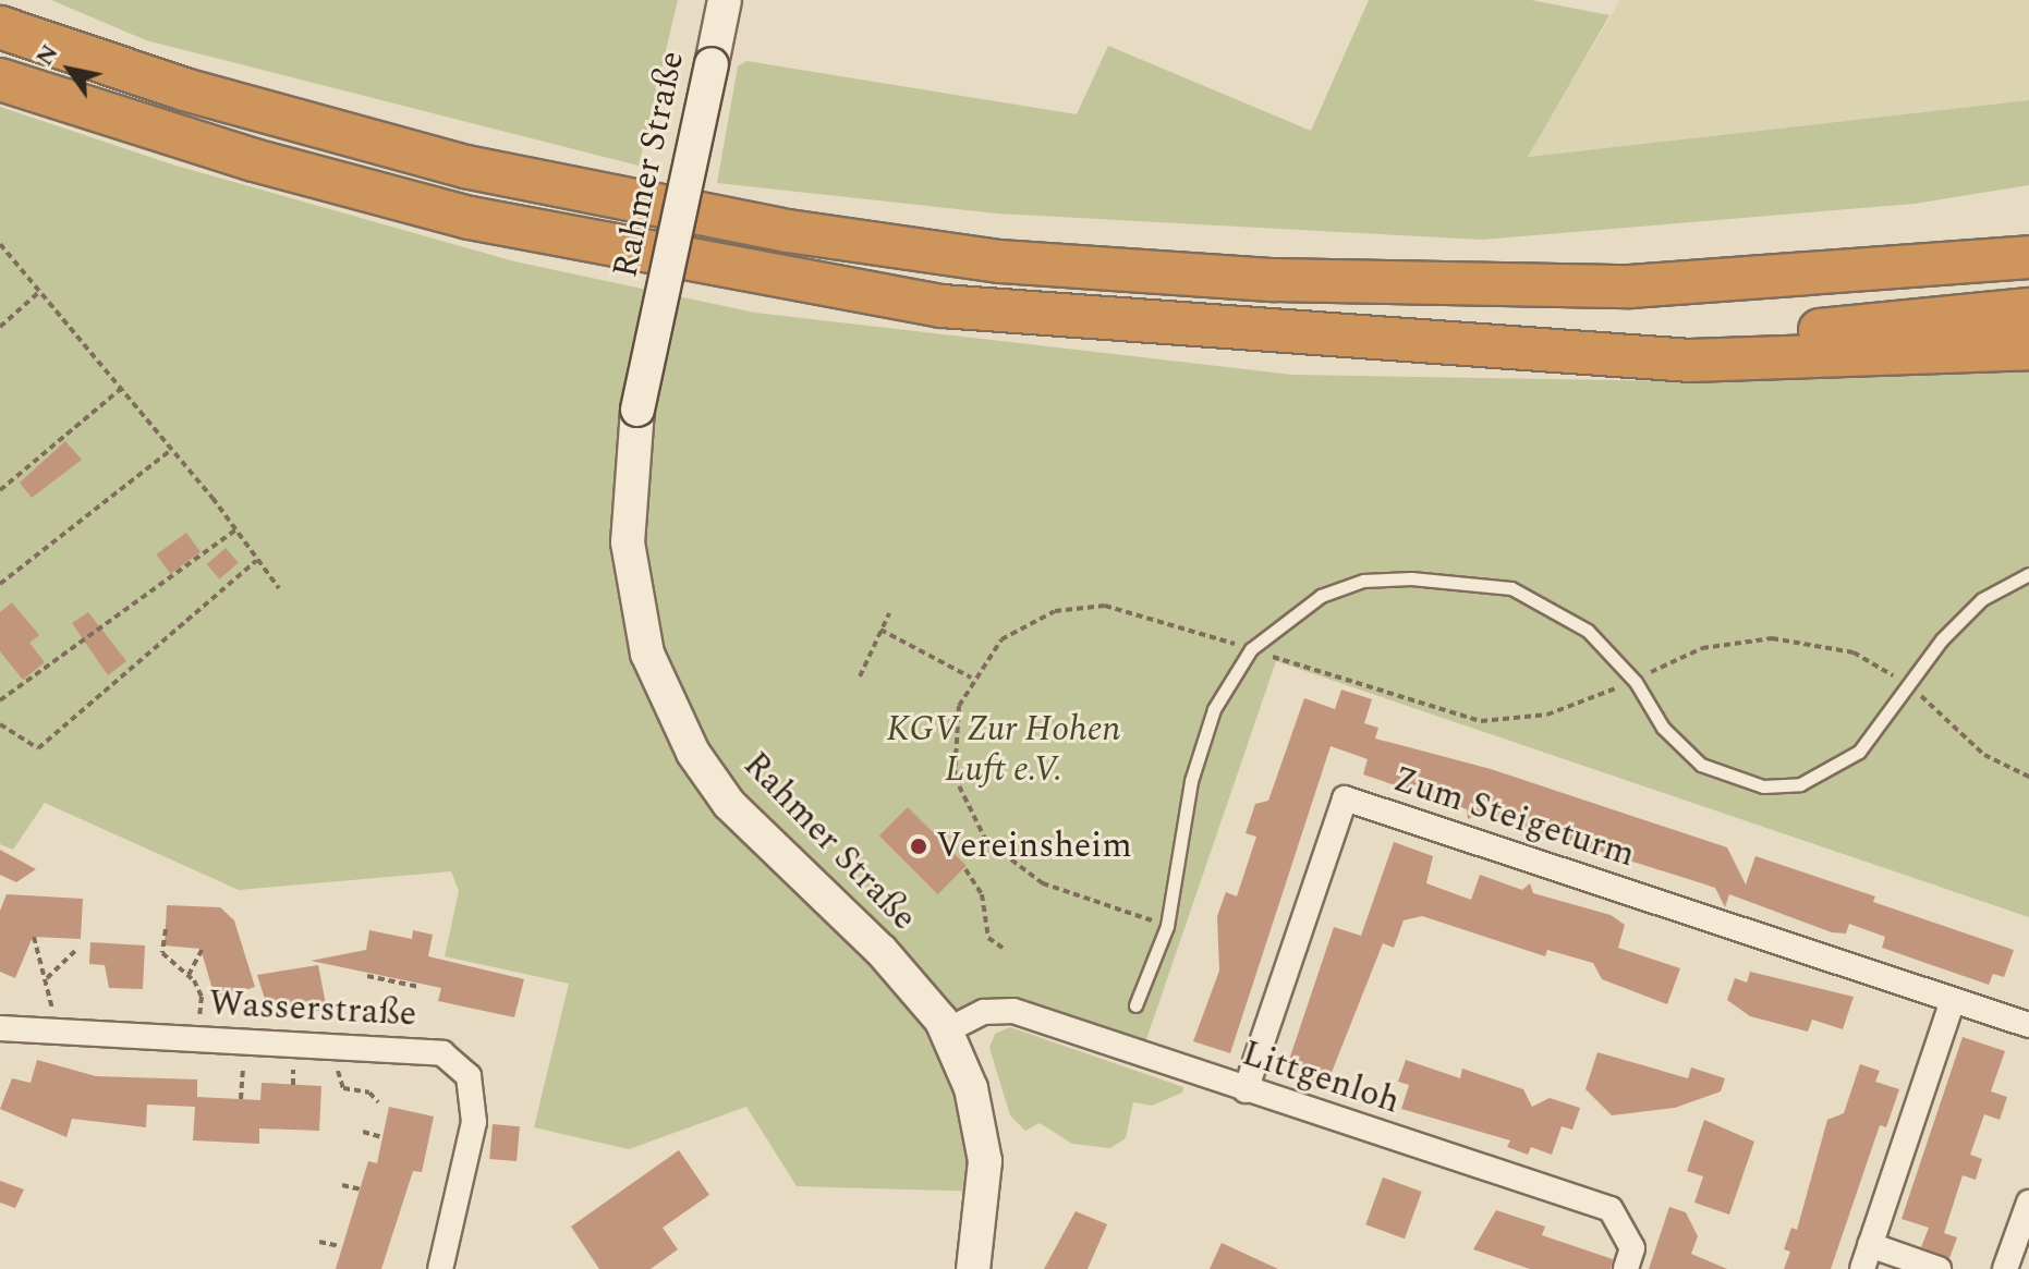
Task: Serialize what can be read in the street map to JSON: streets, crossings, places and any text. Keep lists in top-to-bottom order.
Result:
{
  "streets": {
    "main road": ["Rahmer Straße"],
    "street": ["Zum Steigeturm", "Wasserstraße", "Littgenloh"]
  },
  "crossings": [
    ["Rahmer Straße", "Littgenloh"],
    ["Zum Steigeturm", "Littgenloh"]
  ],
  "parks": ["KGV Zur Hohen Luft e.V."],
  "places": ["Vereinsheim"],
  "north": "top left"
}
